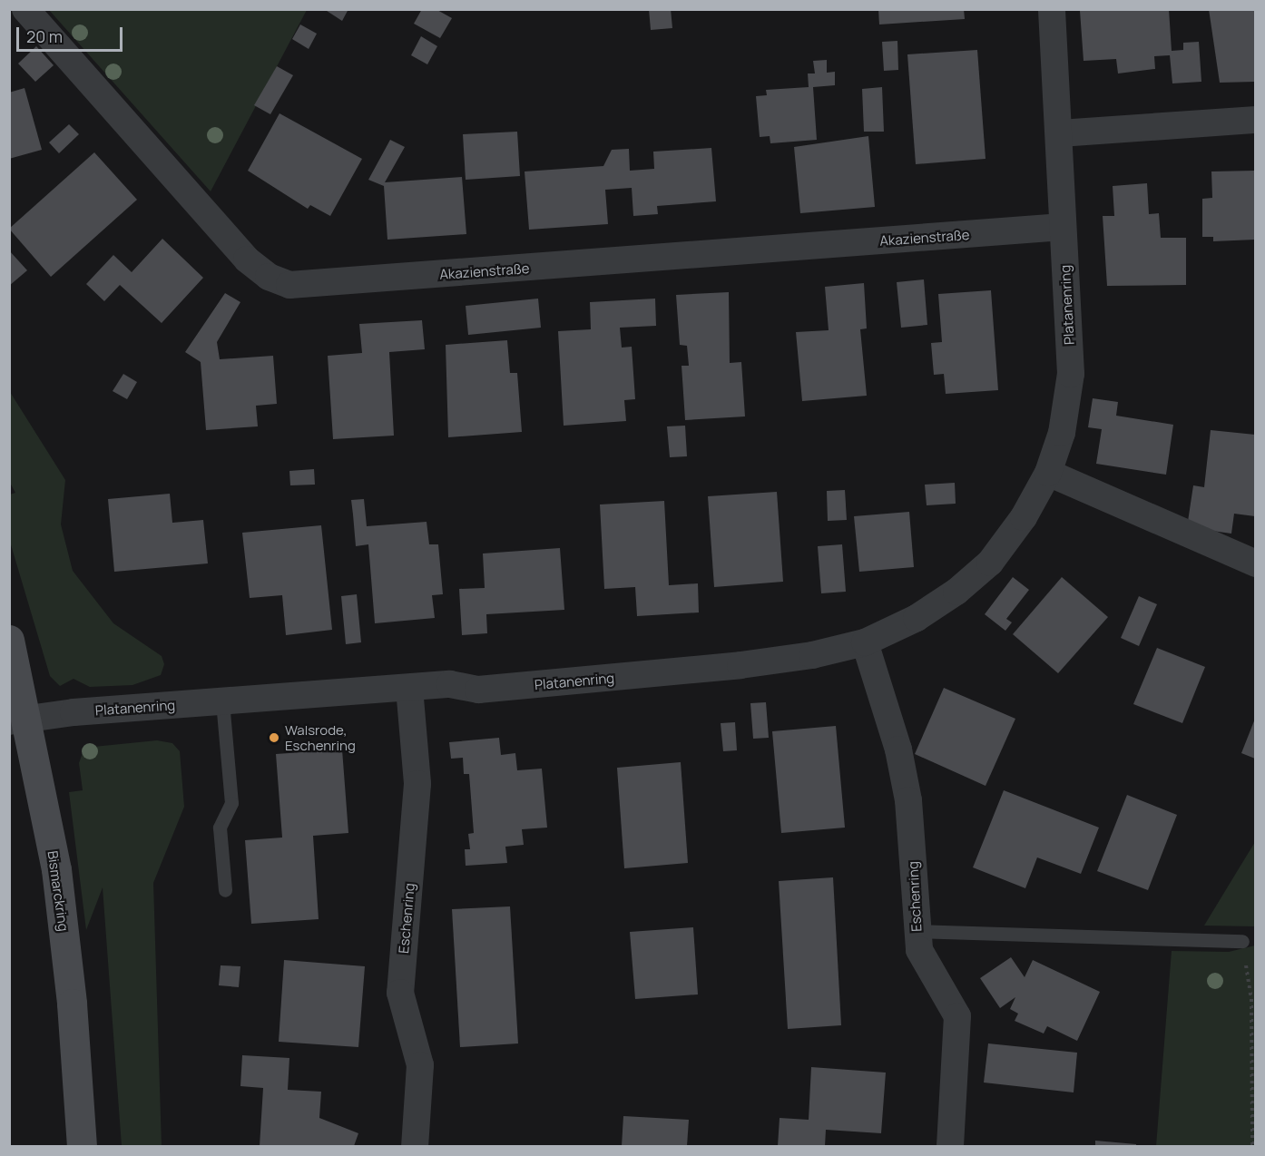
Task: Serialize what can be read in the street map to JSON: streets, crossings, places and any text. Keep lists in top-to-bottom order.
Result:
{
  "streets": {
    "street": [
      "Akazienstraße",
      "Platanenring",
      "Bismarckring",
      "Eschenring"
    ]
  },
  "crossings": [
    ["Akazienstraße", "Platanenring"],
    ["Platanenring", "Bismarckring"],
    ["Platanenring", "Eschenring"]
  ],
  "places": ["Walsrode, Eschenring"],
  "scale_bar": "20 m"
}
